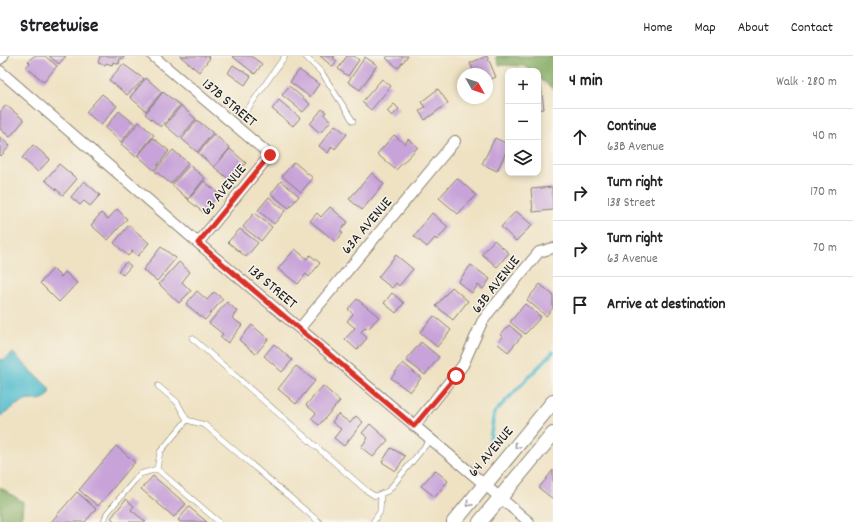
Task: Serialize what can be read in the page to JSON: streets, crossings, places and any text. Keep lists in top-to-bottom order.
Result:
{
  "streets": {
    "main road": ["64 AVENUE"],
    "street": [
      "137B STREET",
      "63 AVENUE",
      "63A AVENUE",
      "63B AVENUE",
      "138 STREET"
    ]
  },
  "crossings": [
    ["137B STREET", "63 AVENUE"],
    ["63 AVENUE", "138 STREET"],
    ["63A AVENUE", "138 STREET"],
    ["63B AVENUE", "138 STREET"],
    ["138 STREET", "64 AVENUE"]
  ],
  "north": "bottom right",
  "page": {
    "header": "Streetwise",
    "nav": [
      "Home",
      "Map",
      "About",
      "Contact"
    ],
    "heading": ["4 min", "Walk · 280 m"],
    "map_buttons": ["+", "−"],
    "list": [
      ["Continue", "63B Avenue", "40 m"],
      ["Turn right", "138 Street", "170 m"],
      ["Turn right", "63 Avenue", "70 m"],
      "Arrive at destination"
    ]
  }
}
